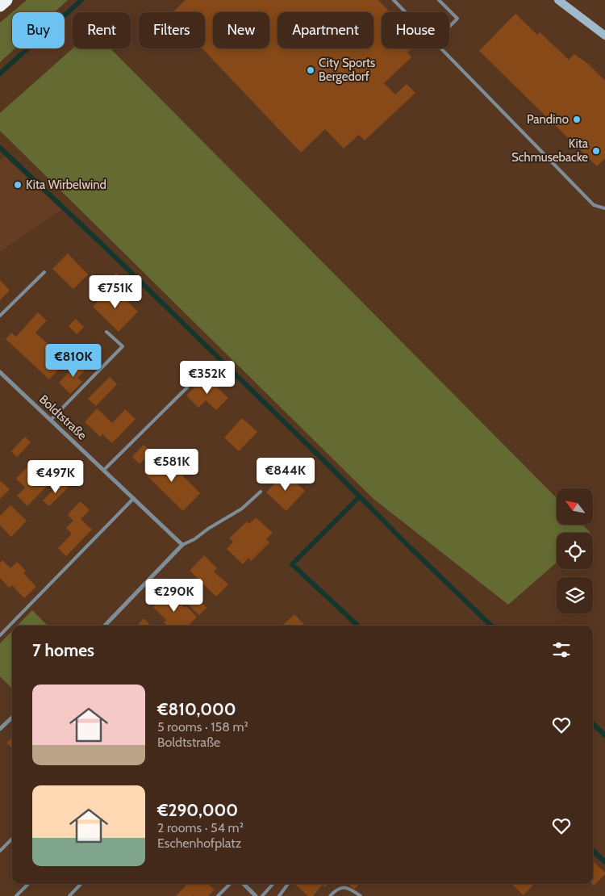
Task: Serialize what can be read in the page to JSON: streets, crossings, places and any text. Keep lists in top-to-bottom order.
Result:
{
  "streets": {
    "street": ["Boldtstraße"]
  },
  "places": [
    "City Sports Bergedorf",
    "Pandino",
    "Kita Schmusebacke",
    "Kita Wirbelwind"
  ],
  "north": "top left",
  "page": {
    "chip": [
      "Buy",
      "Rent",
      "Filters",
      "New",
      "Apartment",
      "House"
    ],
    "price": [
      "€751K",
      "€810K",
      "€352K",
      "€581K",
      "€844K",
      "€497K",
      "€290K"
    ],
    "heading": "7 homes",
    "list": [
      {
        "name": "€810,000",
        "note": "5 rooms · 158 m² · Boldtstraße"
      },
      {
        "name": "€290,000",
        "note": "2 rooms · 54 m² · Eschenhofplatz"
      }
    ]
  }
}
